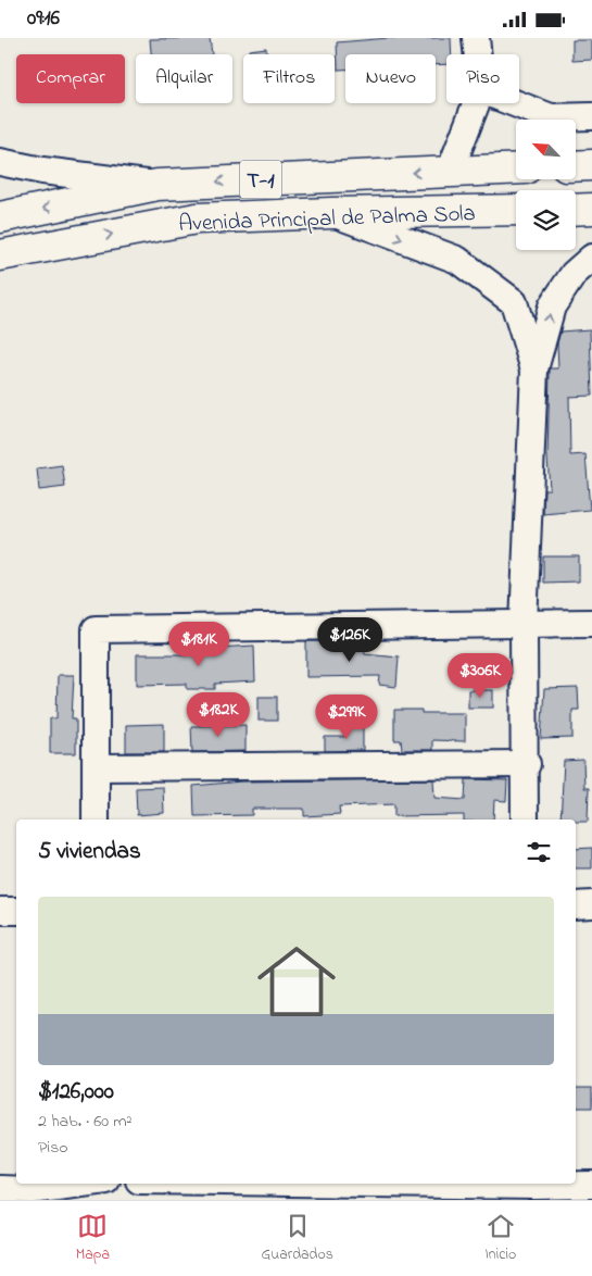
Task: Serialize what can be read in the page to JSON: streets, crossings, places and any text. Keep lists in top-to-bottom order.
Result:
{
  "streets": {
    "highway": ["T-1", "Avenida Principal de Palma Sola"]
  },
  "north": "top left",
  "page": {
    "status": "09:16",
    "chip": [
      "Comprar",
      "Alquilar",
      "Filtros",
      "Nuevo",
      "Piso"
    ],
    "price": [
      "$126K",
      "$181K",
      "$306K",
      "$182K",
      "$299K"
    ],
    "heading": "5 viviendas",
    "list": [
      {
        "name": "$126,000",
        "note": "2 hab. · 60 m² · Piso"
      }
    ],
    "tabs": ["Mapa", "Guardados", "Inicio"]
  }
}
